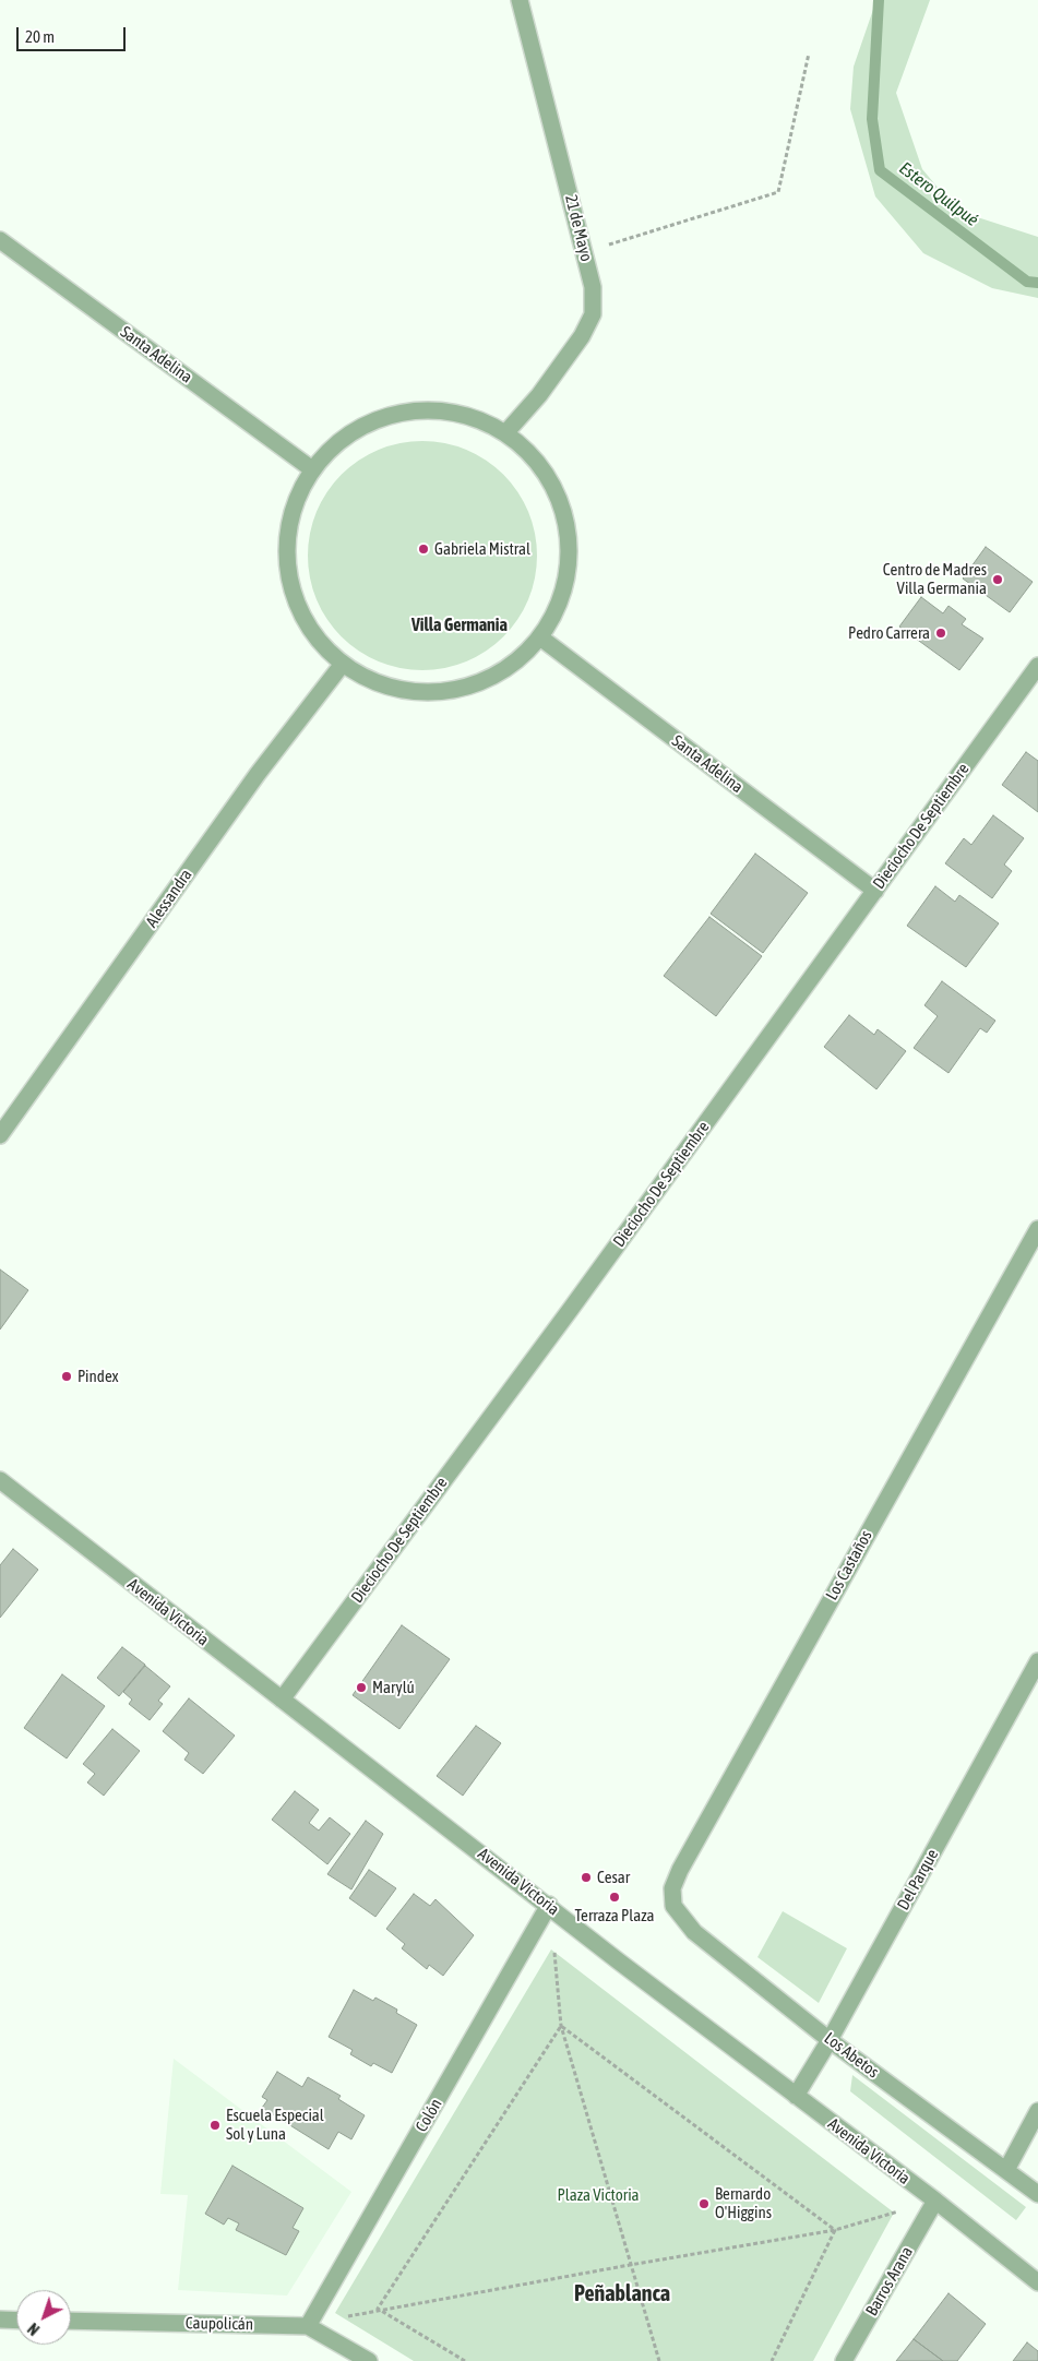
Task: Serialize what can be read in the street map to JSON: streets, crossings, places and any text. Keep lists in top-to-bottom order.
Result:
{
  "streets": {
    "street": [
      "21 de Mayo",
      "Santa Adelina",
      "Dieciocho De Septiembre",
      "Alessandra",
      "Los Castaños",
      "Avenida Victoria",
      "Del Parque",
      "Los Abetos",
      "Colón",
      "Barros Arana",
      "Caupolicán"
    ]
  },
  "crossings": [
    ["Santa Adelina", "Dieciocho De Septiembre"],
    ["Dieciocho De Septiembre", "Avenida Victoria"],
    ["Los Castaños", "Los Abetos"],
    ["Avenida Victoria", "Del Parque"],
    ["Avenida Victoria", "Colón"],
    ["Avenida Victoria", "Barros Arana"],
    ["Del Parque", "Los Abetos"],
    ["Colón", "Caupolicán"]
  ],
  "districts": ["Villa Germania", "Peñablanca"],
  "water": ["Estero Quilpué"],
  "parks": ["Plaza Victoria"],
  "places": [
    "Gabriela Mistral",
    "Centro de Madres Villa Germania",
    "Pedro Carrera",
    "Pindex",
    "Marylú",
    "Cesar",
    "Terraza Plaza",
    "Escuela Especial Sol y Luna",
    "Bernardo O'Higgins"
  ],
  "scale_bar": "20 m",
  "north": "bottom left"
}
